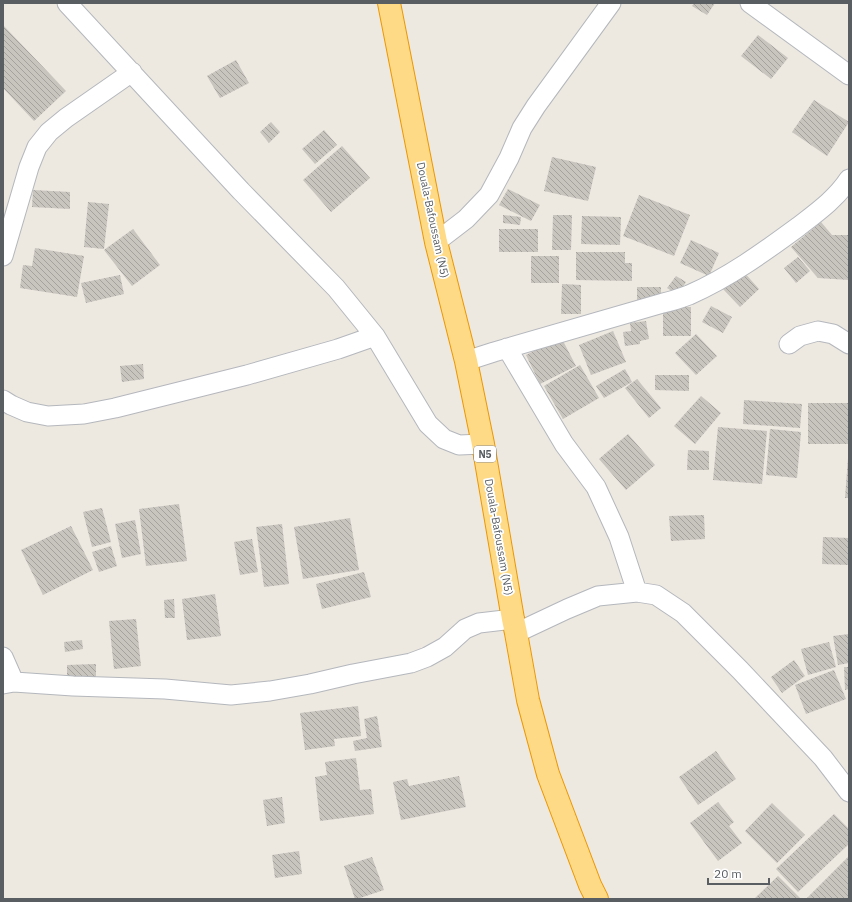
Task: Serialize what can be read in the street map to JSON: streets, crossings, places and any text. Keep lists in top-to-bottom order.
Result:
{
  "streets": {
    "highway": ["Douala-Bafoussam (N5)", "N5"]
  },
  "scale_bar": "20 m"
}
